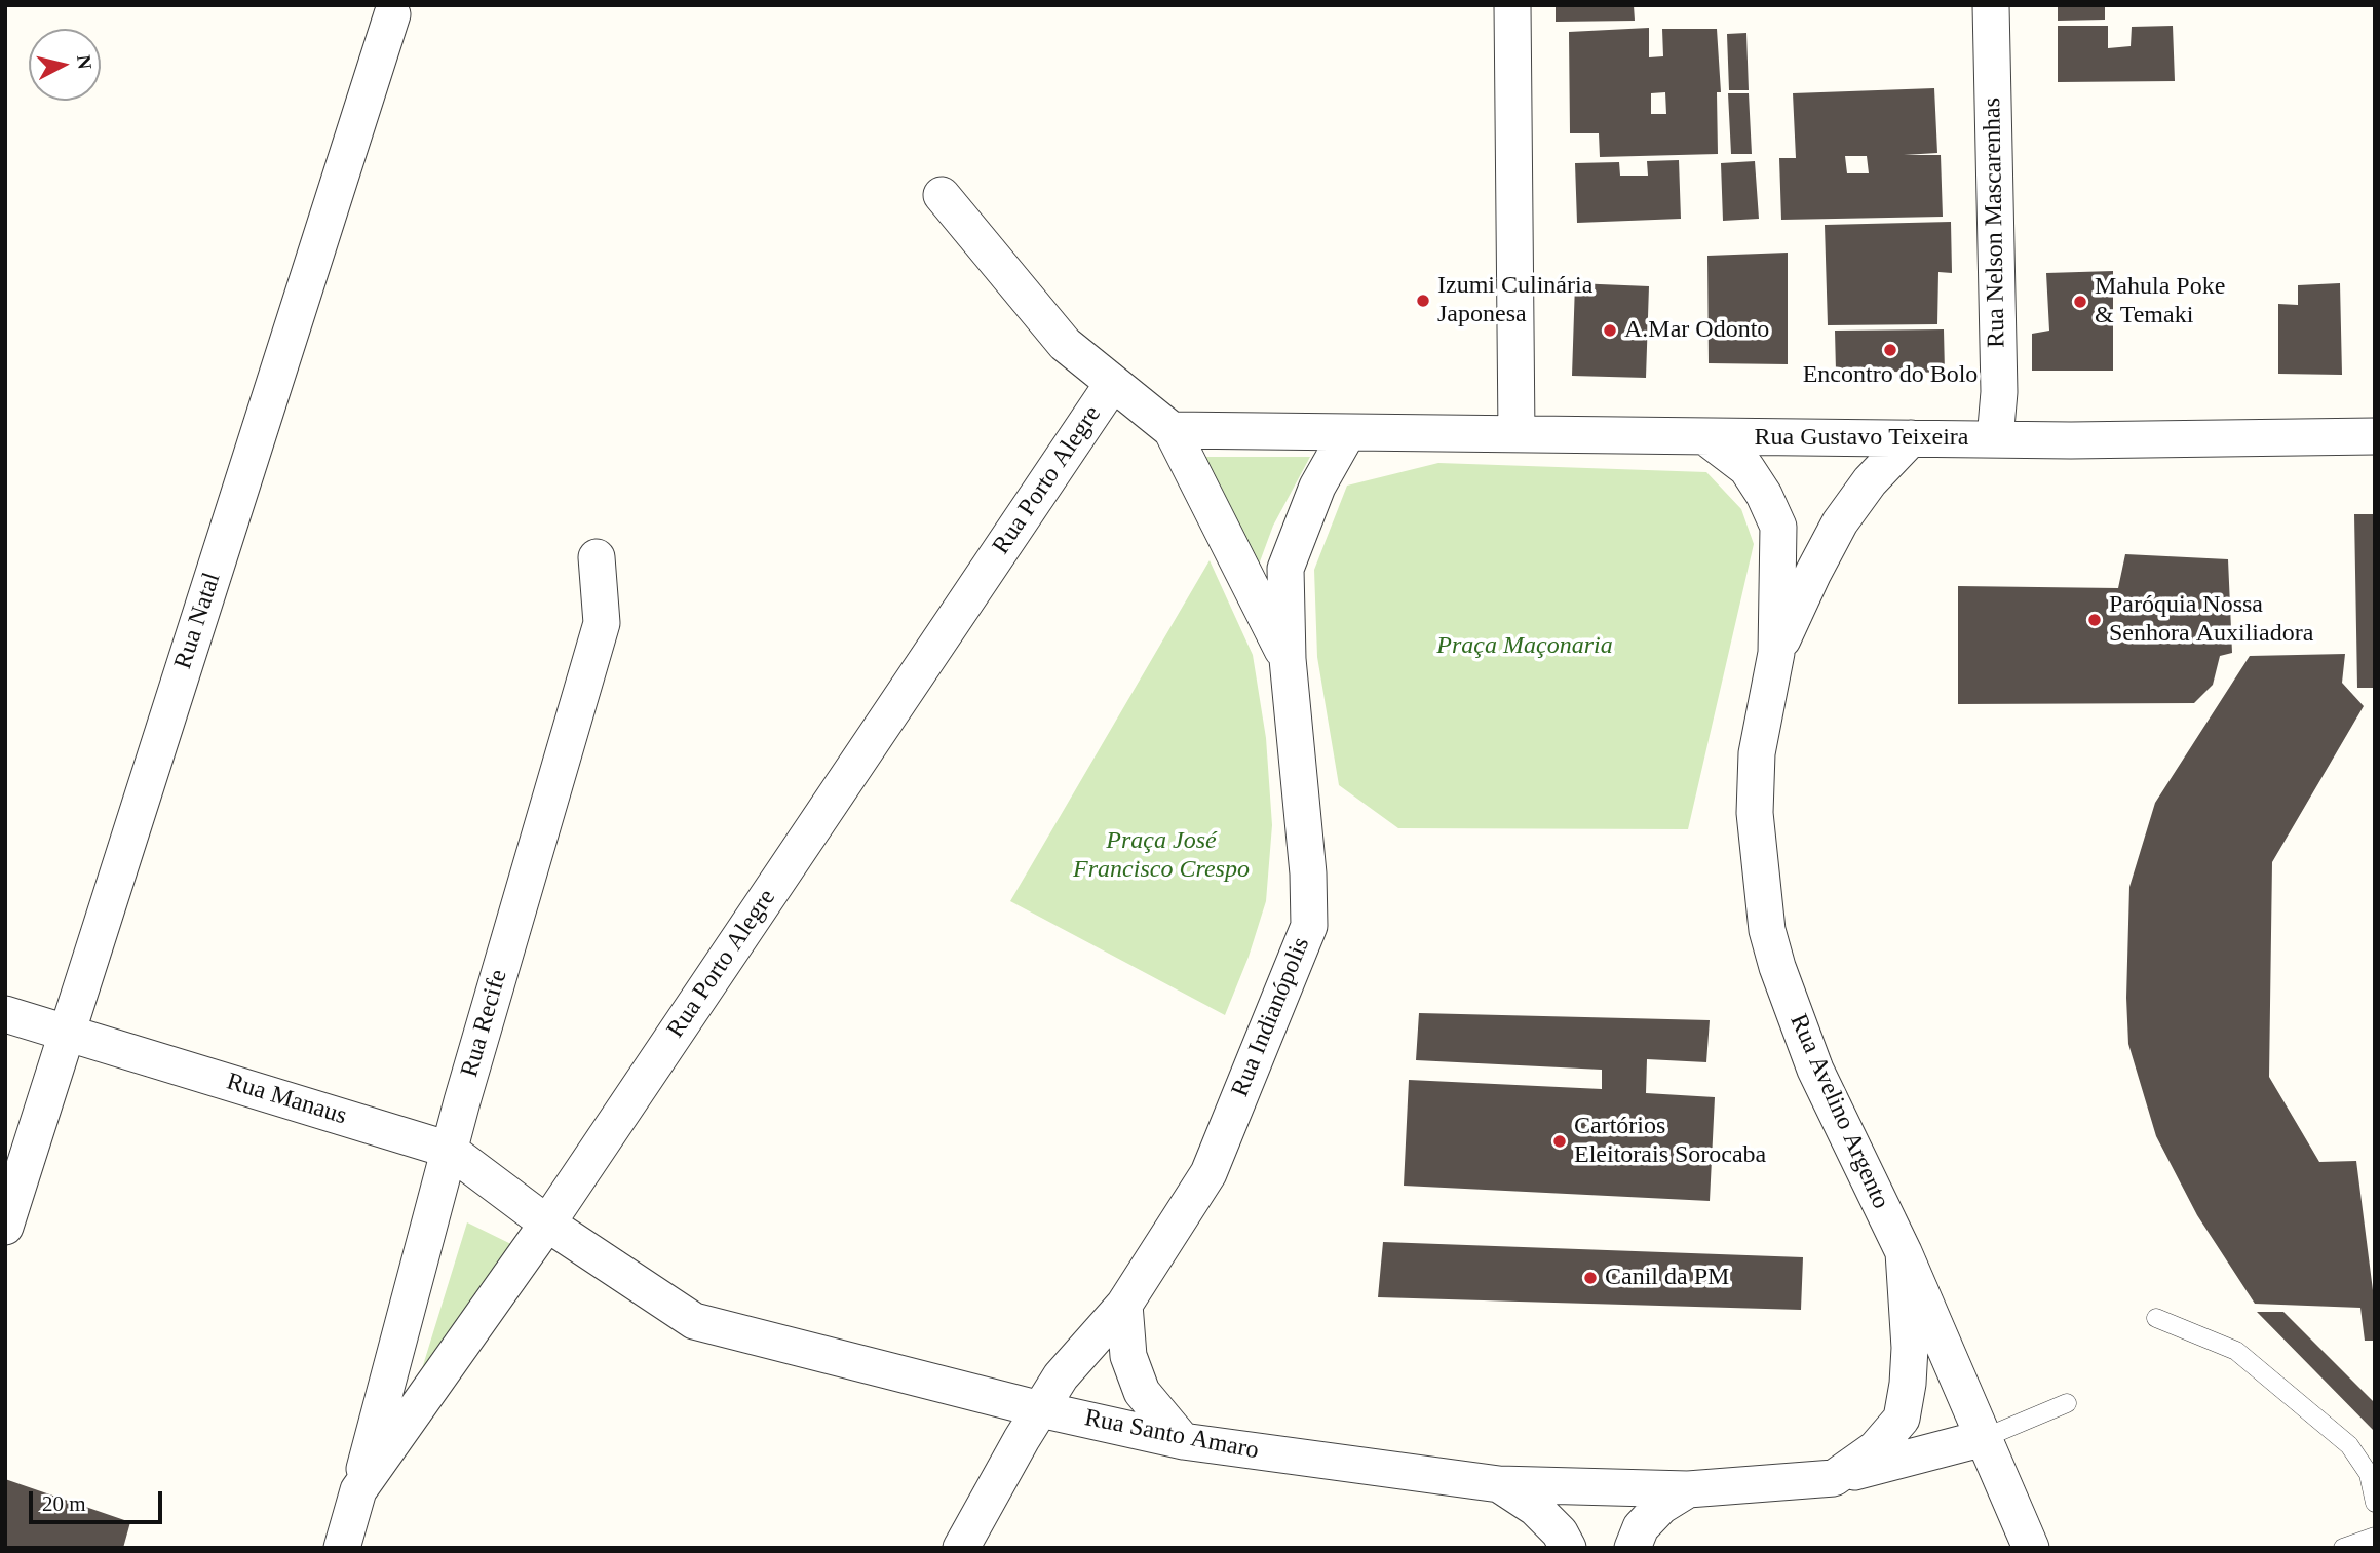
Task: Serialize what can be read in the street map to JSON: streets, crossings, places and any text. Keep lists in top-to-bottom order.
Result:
{
  "streets": {
    "street": [
      "Rua Nelson Mascarenhas",
      "Rua Gustavo Teixeira",
      "Rua Porto Alegre",
      "Rua Natal",
      "Rua Indianópolis",
      "Rua Recife",
      "Rua Manaus",
      "Rua Avelino Argento",
      "Rua Santo Amaro"
    ]
  },
  "crossings": [
    ["Rua Nelson Mascarenhas", "Rua Gustavo Teixeira"],
    ["Rua Gustavo Teixeira", "Rua Indianópolis"],
    ["Rua Gustavo Teixeira", "Rua Avelino Argento"],
    ["Rua Porto Alegre", "Rua Recife"],
    ["Rua Porto Alegre", "Rua Manaus"],
    ["Rua Porto Alegre", "Rua Santo Amaro"],
    ["Rua Natal", "Rua Manaus"],
    ["Rua Indianópolis", "Rua Santo Amaro"],
    ["Rua Recife", "Rua Manaus"],
    ["Rua Manaus", "Rua Santo Amaro"],
    ["Rua Avelino Argento", "Rua Santo Amaro"]
  ],
  "parks": ["Praça Maçonaria", "Praça José Francisco Crespo"],
  "places": [
    "Izumi Culinária Japonesa",
    "Mahula Poke & Temaki",
    "A.Mar Odonto",
    "Encontro do Bolo",
    "Paróquia Nossa Senhora Auxiliadora",
    "Cartórios Eleitorais Sorocaba",
    "Canil da PM"
  ],
  "scale_bar": "20 m",
  "north": "right"
}
